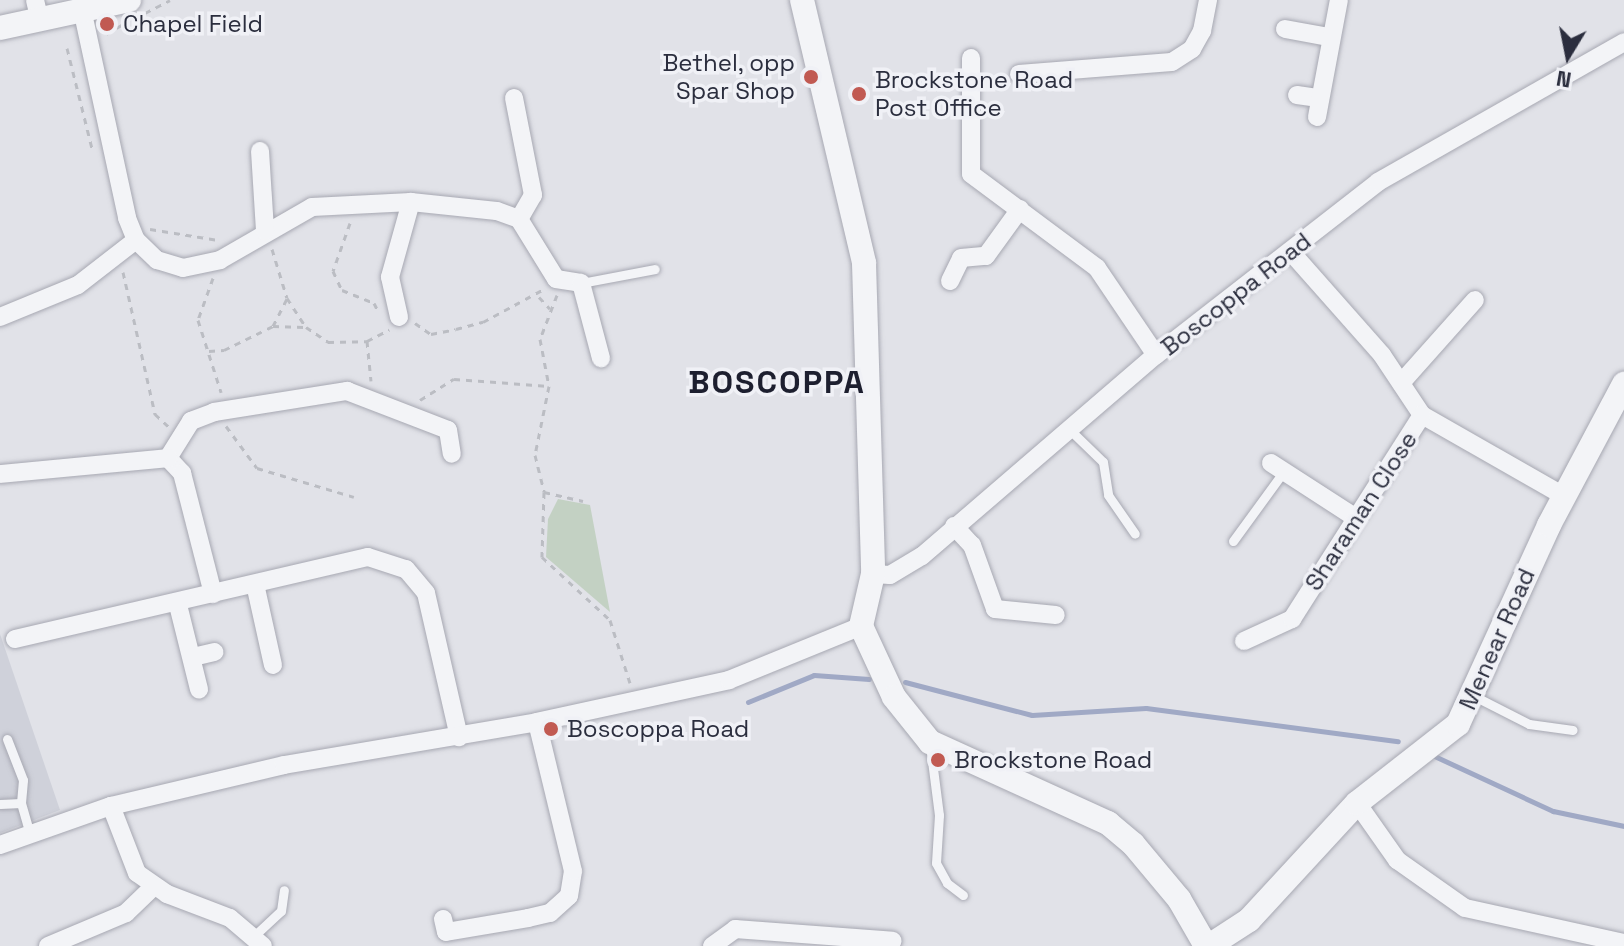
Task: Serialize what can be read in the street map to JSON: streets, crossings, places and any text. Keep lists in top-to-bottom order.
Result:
{
  "streets": {
    "street": ["Boscoppa Road", "Sharaman Close", "Menear Road"]
  },
  "crossings": [
    ["Sharaman Close", "Menear Road"]
  ],
  "districts": ["BOSCOPPA"],
  "places": [
    "Chapel Field",
    "Bethel, opp Spar Shop",
    "Brockstone Road Post Office",
    "Boscoppa Road",
    "Brockstone Road"
  ],
  "north": "bottom"
}
